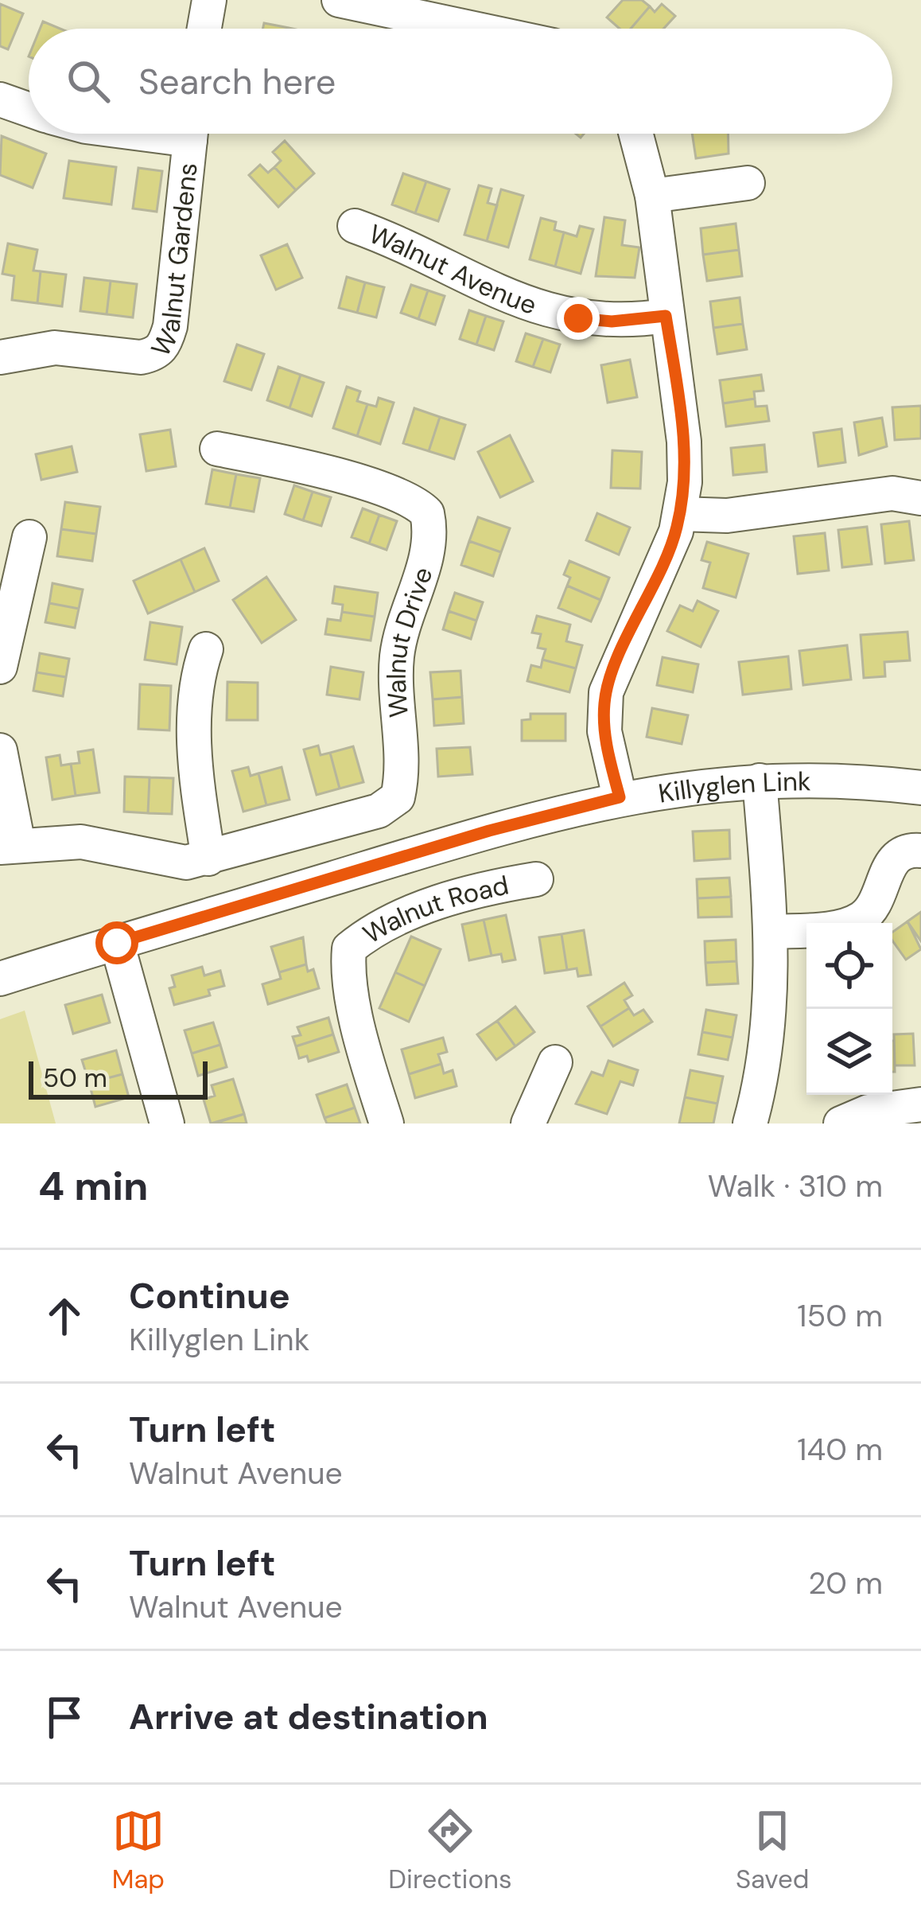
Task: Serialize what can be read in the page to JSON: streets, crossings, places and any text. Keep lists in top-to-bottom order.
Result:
{
  "streets": {
    "street": [
      "Walnut Gardens",
      "Walnut Avenue",
      "Walnut Drive",
      "Killyglen Link",
      "Walnut Road"
    ]
  },
  "scale_bar": "50 m",
  "page": {
    "search": "Search here",
    "scale": "50 m",
    "heading": ["4 min", "Walk · 310 m"],
    "list": [
      ["Continue", "Killyglen Link", "150 m"],
      ["Turn left", "Walnut Avenue", "140 m"],
      ["Turn left", "Walnut Avenue", "20 m"],
      "Arrive at destination"
    ],
    "nav": ["Map", "Directions", "Saved"]
  }
}
